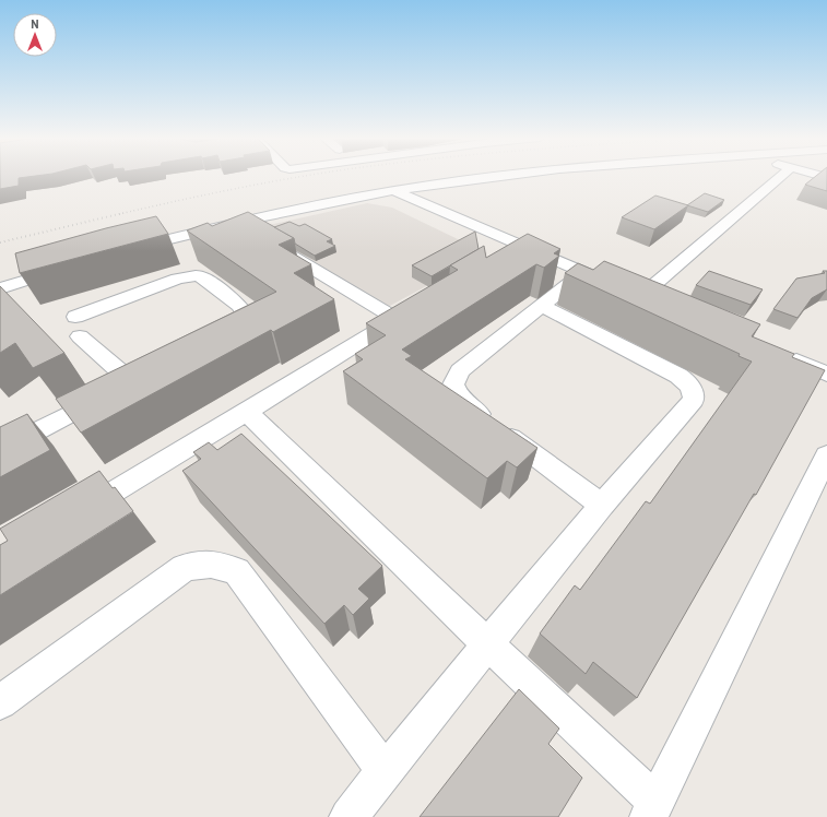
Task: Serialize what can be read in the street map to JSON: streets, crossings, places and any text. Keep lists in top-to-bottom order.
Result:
{
  "north": "top"
}
